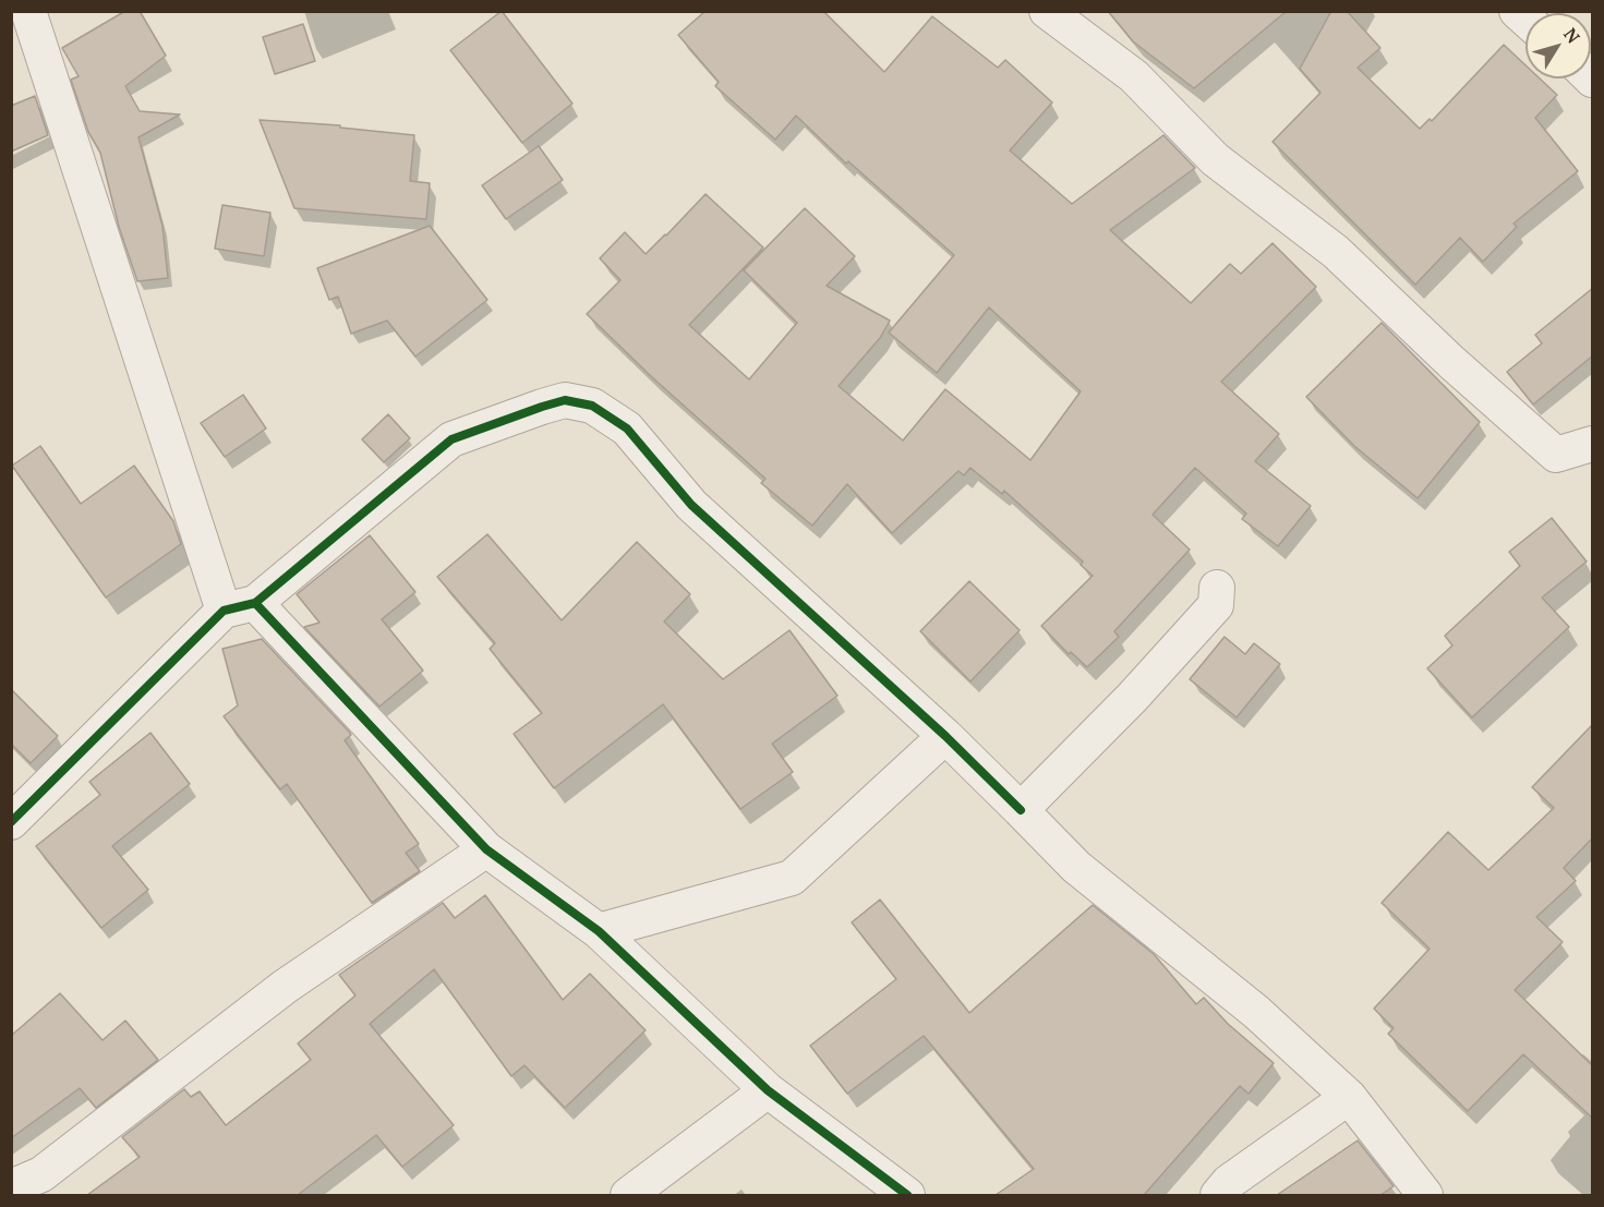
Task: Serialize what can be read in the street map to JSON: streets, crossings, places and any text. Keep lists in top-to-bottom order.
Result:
{
  "north": "top right"
}
